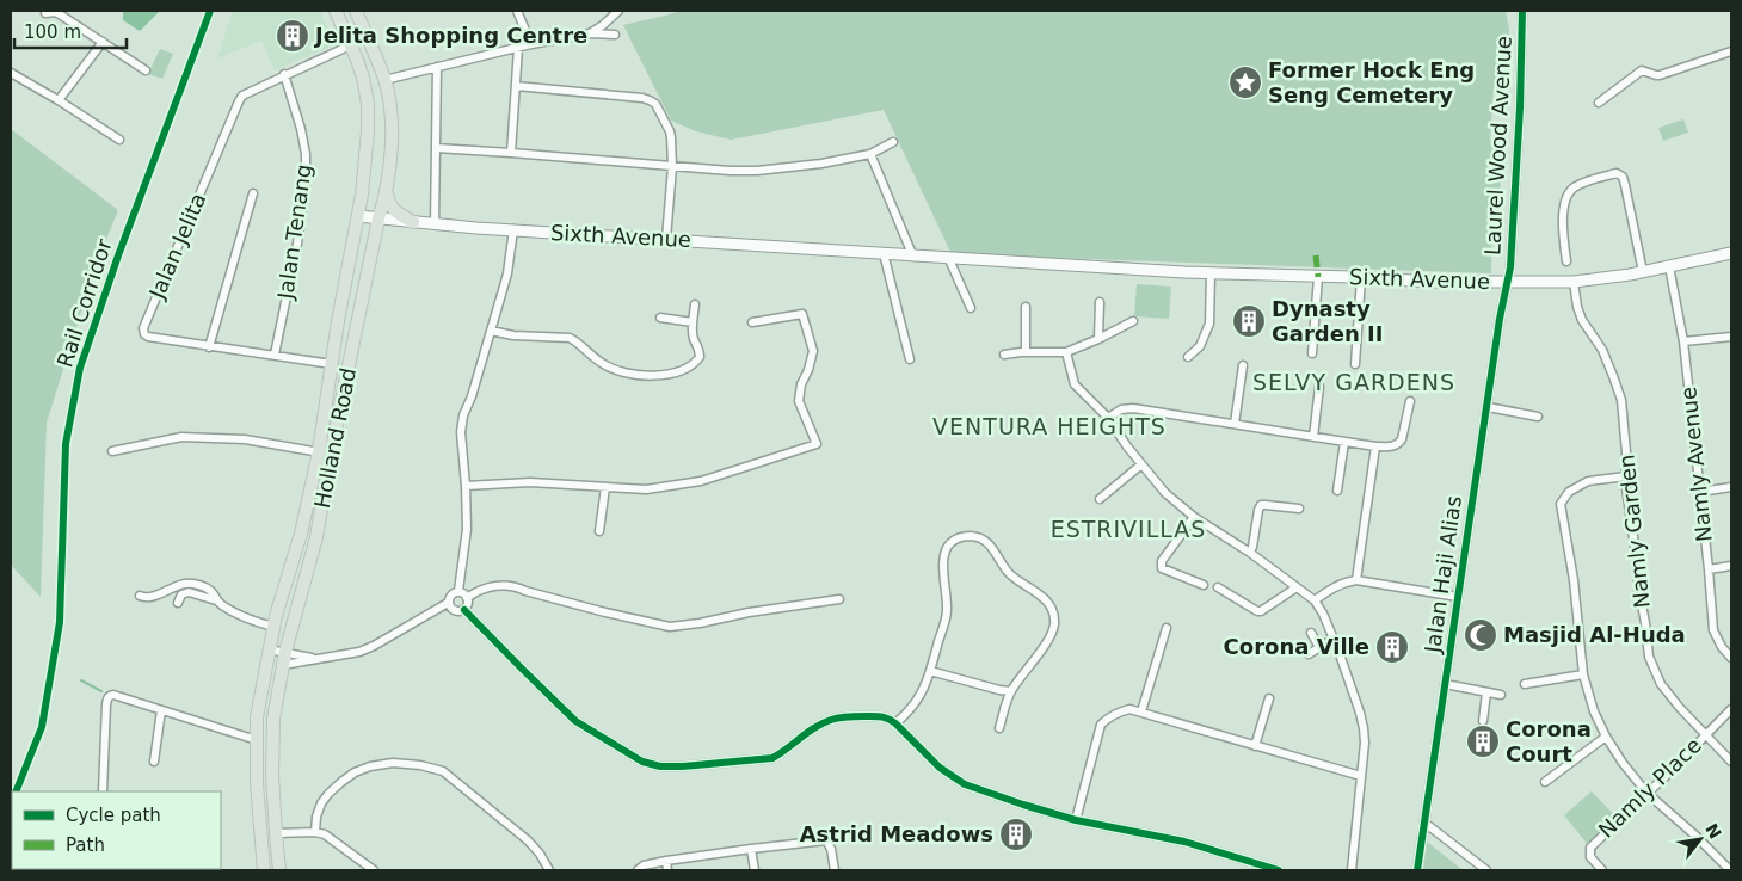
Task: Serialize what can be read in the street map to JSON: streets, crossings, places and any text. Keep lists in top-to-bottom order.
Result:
{
  "streets": {
    "main road": ["Sixth Avenue", "Holland Road"],
    "street": [
      "Laurel Wood Avenue",
      "Jalan Tenang",
      "Jalan Jelita",
      "Namly Avenue",
      "Namly Garden",
      "Jalan Haji Alias",
      "Namly Place"
    ],
    "cycle path": ["Rail Corridor"]
  },
  "crossings": [
    ["Laurel Wood Avenue", "Sixth Avenue"],
    ["Laurel Wood Avenue", "Jalan Haji Alias"],
    ["Jalan Tenang", "Jalan Jelita"],
    ["Sixth Avenue", "Holland Road"],
    ["Sixth Avenue", "Namly Avenue"],
    ["Sixth Avenue", "Namly Garden"],
    ["Sixth Avenue", "Jalan Haji Alias"],
    ["Jalan Jelita", "Holland Road"],
    ["Namly Garden", "Namly Place"]
  ],
  "districts": ["SELVY GARDENS", "VENTURA HEIGHTS", "ESTRIVILLAS"],
  "places": {
    "building": [
      "Jelita Shopping Centre",
      "Dynasty Garden II",
      "Corona Ville",
      "Corona Court",
      "Astrid Meadows"
    ],
    "place": ["Former Hock Eng Seng Cemetery"],
    "mosque": ["Masjid Al-Huda"]
  },
  "legend": ["Cycle path", "Path"],
  "scale_bar": "100 m",
  "north": "top right"
}
